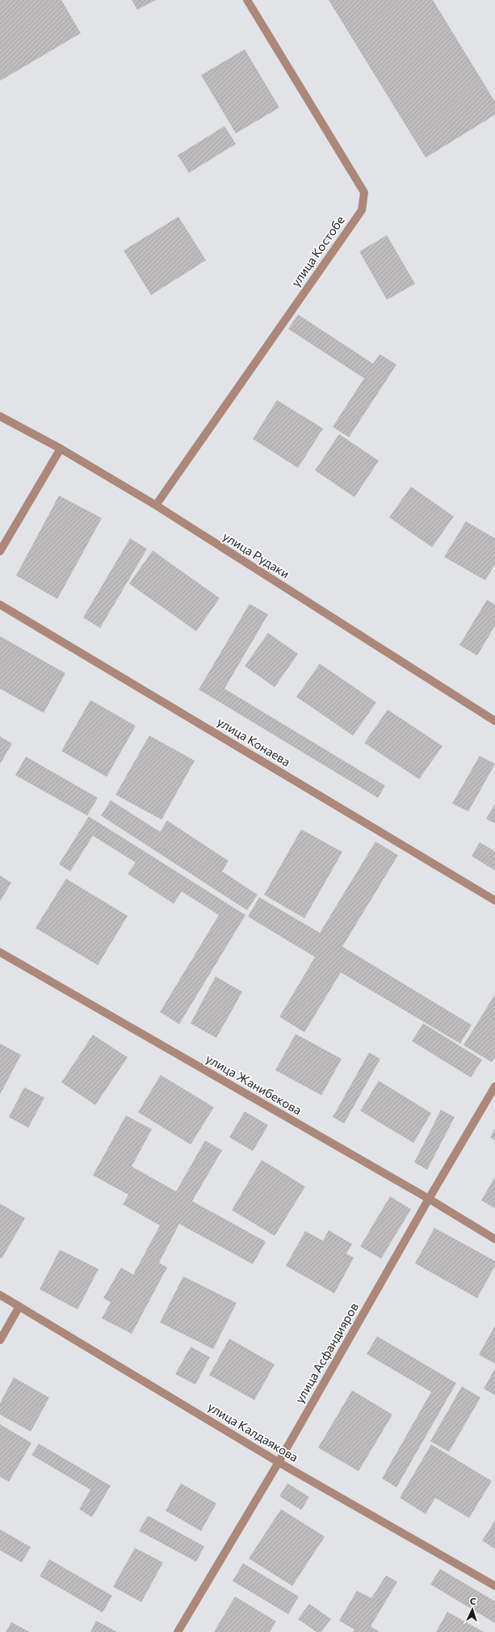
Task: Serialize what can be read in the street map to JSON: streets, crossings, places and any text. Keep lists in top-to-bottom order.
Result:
{
  "streets": {
    "street": [
      "улица Костобе",
      "улица Рудаки",
      "улица Конаева",
      "улица Жанибекова",
      "улица Асфандияров",
      "улица Калдаякова"
    ]
  },
  "crossings": [
    ["улица Костобе", "улица Рудаки"],
    ["улица Жанибекова", "улица Асфандияров"],
    ["улица Асфандияров", "улица Калдаякова"]
  ],
  "north": "top"
}
